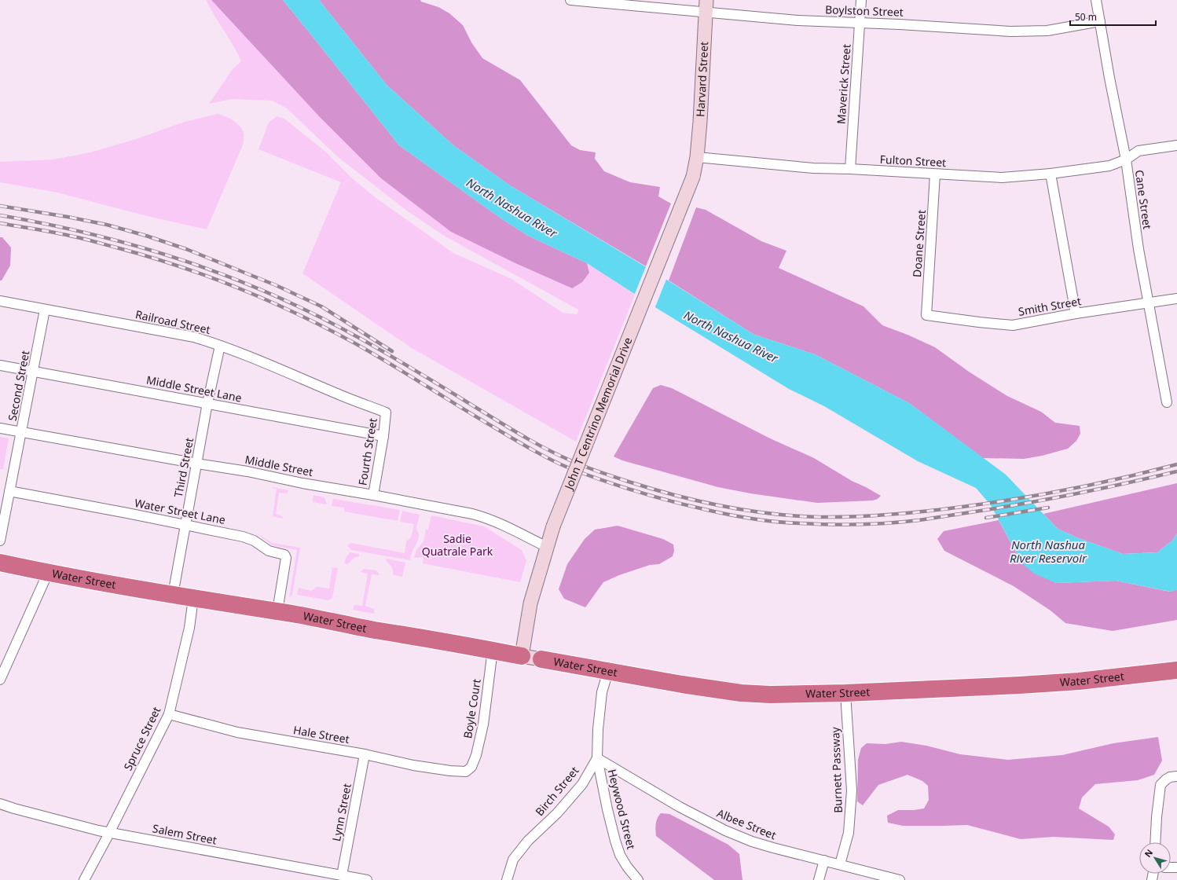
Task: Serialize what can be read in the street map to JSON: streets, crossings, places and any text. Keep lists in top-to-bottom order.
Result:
{
  "streets": {
    "highway": ["Water Street"],
    "street": [
      "Boylston Street",
      "Harvard Street",
      "Maverick Street",
      "Fulton Street",
      "Cane Street",
      "Doane Street",
      "Smith Street",
      "Railroad Street",
      "Second Street",
      "Middle Street Lane",
      "John T Centrino Memorial Drive",
      "Fourth Street",
      "Middle Street",
      "Third Street",
      "Water Street Lane",
      "Boyle Court",
      "Hale Street",
      "Spruce Street",
      "Burnett Passway",
      "Birch Street",
      "Heywood Street",
      "Lynn Street",
      "Albee Street",
      "Salem Street"
    ]
  },
  "crossings": [
    ["Boylston Street", "Harvard Street"],
    ["Boylston Street", "Maverick Street"],
    ["Boylston Street", "Cane Street"],
    ["Harvard Street", "Fulton Street"],
    ["Harvard Street", "John T Centrino Memorial Drive"],
    ["Maverick Street", "Fulton Street"],
    ["Fulton Street", "Cane Street"],
    ["Fulton Street", "Doane Street"],
    ["Cane Street", "Smith Street"],
    ["Doane Street", "Smith Street"],
    ["Railroad Street", "Second Street"],
    ["Railroad Street", "Fourth Street"],
    ["Railroad Street", "Third Street"],
    ["Second Street", "Middle Street Lane"],
    ["Second Street", "Middle Street"],
    ["Second Street", "Water Street Lane"],
    ["Middle Street Lane", "Fourth Street"],
    ["Middle Street Lane", "Third Street"],
    ["John T Centrino Memorial Drive", "Middle Street"],
    ["John T Centrino Memorial Drive", "Water Street"],
    ["Fourth Street", "Middle Street"],
    ["Middle Street", "Third Street"],
    ["Third Street", "Water Street Lane"],
    ["Third Street", "Water Street"],
    ["Water Street Lane", "Water Street"],
    ["Water Street", "Boyle Court"],
    ["Water Street", "Spruce Street"],
    ["Water Street", "Burnett Passway"],
    ["Water Street", "Birch Street"],
    ["Boyle Court", "Hale Street"],
    ["Hale Street", "Spruce Street"],
    ["Hale Street", "Lynn Street"],
    ["Spruce Street", "Salem Street"],
    ["Burnett Passway", "Albee Street"],
    ["Birch Street", "Heywood Street"],
    ["Birch Street", "Albee Street"],
    ["Heywood Street", "Albee Street"],
    ["Lynn Street", "Salem Street"]
  ],
  "water": ["North Nashua River", "North Nashua River Reservoir"],
  "parks": ["Sadie Quatrale Park"],
  "scale_bar": "50 m",
  "north": "top left"
}
